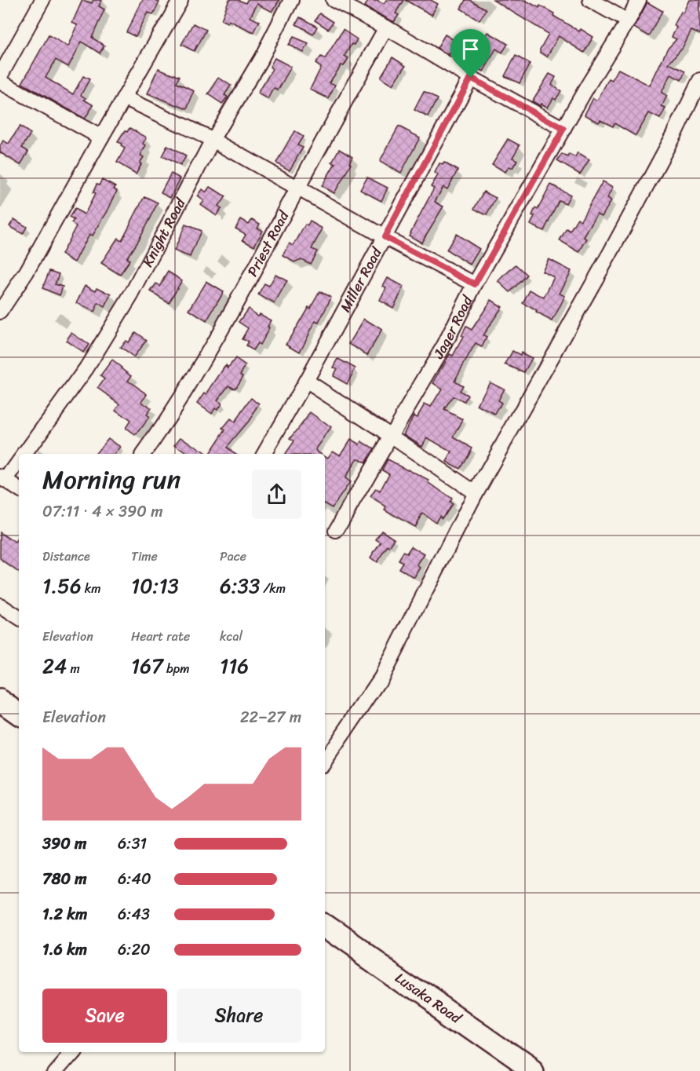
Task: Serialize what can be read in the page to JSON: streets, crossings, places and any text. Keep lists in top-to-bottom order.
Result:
{
  "streets": {
    "highway": ["Lusaka Road"],
    "street": [
      "Knight Road",
      "Priest Road",
      "Miller Road",
      "Jager Road"
    ]
  },
  "page": {
    "heading": ["Morning run", "07:11 · 4 × 390 m"],
    "stats": [
      ["Distance", "1.56 km"],
      ["Time", "10:13"],
      ["Pace", "6:33 /km"],
      ["Elevation", "24 m"],
      ["Heart rate", "167 bpm"],
      ["kcal", "116"]
    ],
    "chart": ["Elevation", "22–27 m"],
    "list": [
      {
        "name": "390 m",
        "note": "6:31"
      },
      {
        "name": "780 m",
        "note": "6:40"
      },
      {
        "name": "1.2 km",
        "note": "6:43"
      },
      {
        "name": "1.6 km",
        "note": "6:20"
      }
    ],
    "buttons": ["Save", "Share"]
  }
}
